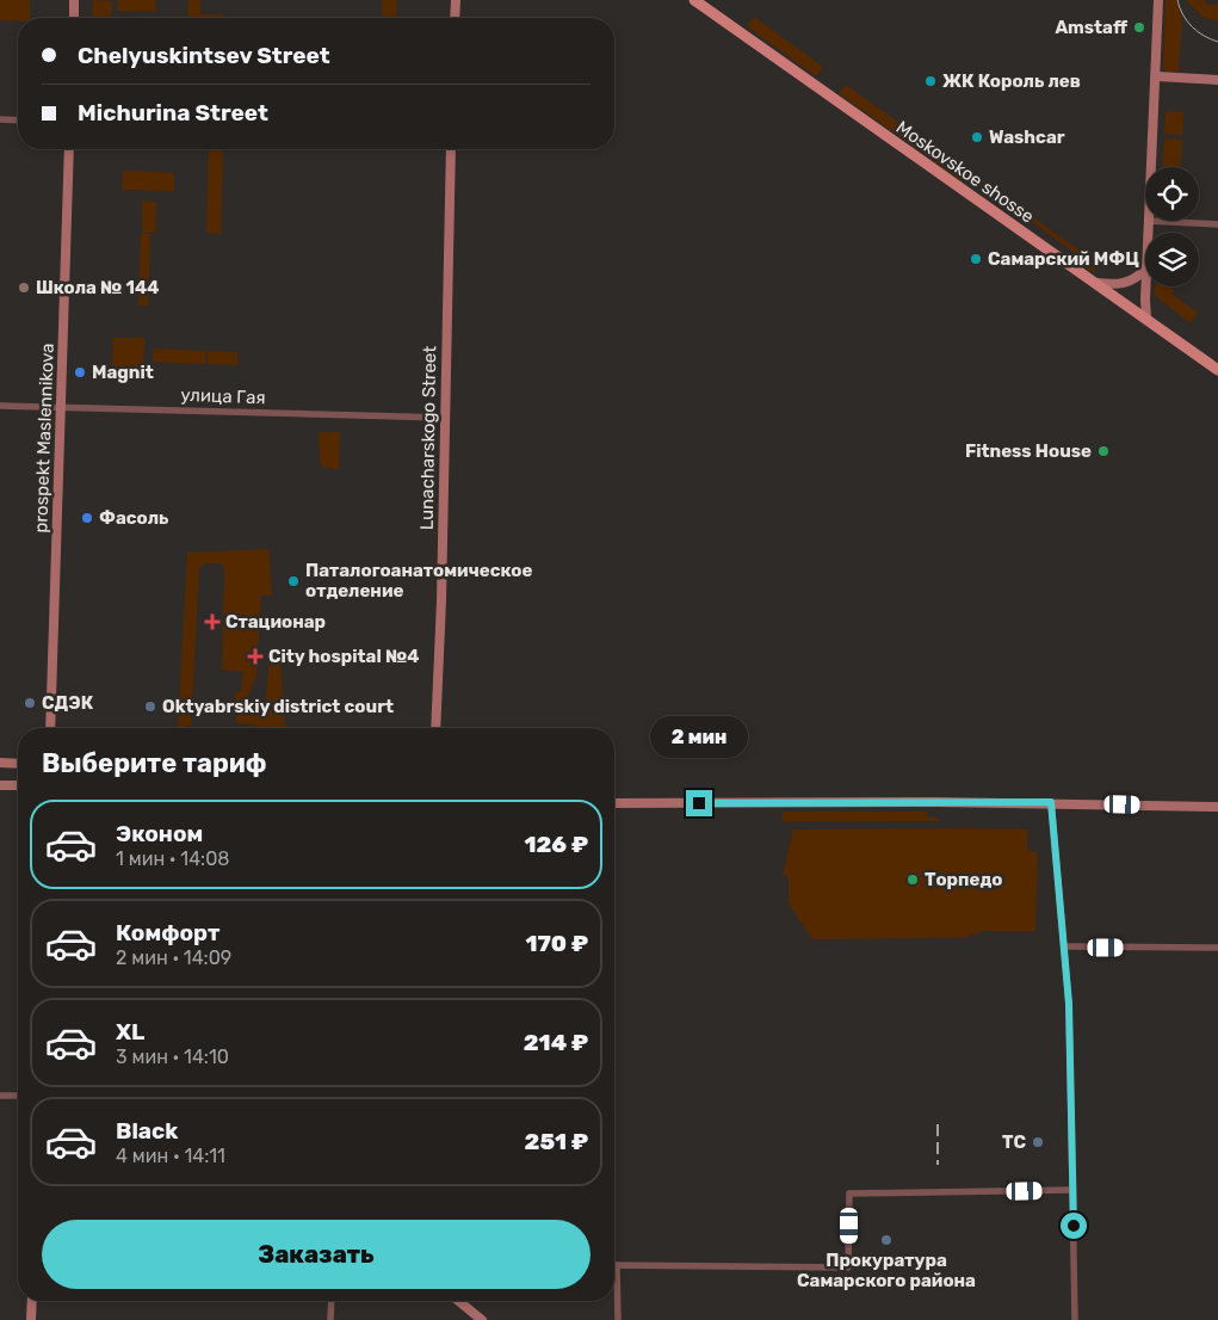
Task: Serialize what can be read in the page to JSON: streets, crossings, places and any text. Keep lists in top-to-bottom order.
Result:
{
  "streets": {
    "main road": ["Moskovskoe shosse", "prospekt Maslennikova", "Lunacharskogo Street"],
    "street": ["улица Гая"]
  },
  "crossings": [
    ["улица Гая", "prospekt Maslennikova"],
    ["улица Гая", "Lunacharskogo Street"]
  ],
  "places": {
    "other": [
      "Amstaff",
      "ЖК Король лев",
      "Washcar",
      "Самарский МФЦ",
      "Школа № 144",
      "Magnit",
      "Fitness House",
      "Фасоль",
      "Паталогоанатомическое отделение",
      "СДЭК",
      "Oktyabrskiy district court",
      "Торпедо",
      "ТС",
      "Прокуратура Самарского района"
    ],
    "health": ["Стационар", "City hospital №4"]
  },
  "page": {
    "banner": ["Chelyuskintsev Street", "Michurina Street"],
    "bubble": "2 мин",
    "heading": "Выберите тариф",
    "list": [
      {
        "name": "Эконом",
        "note": "1 мин · 14:08",
        "value": "126 ₽"
      },
      {
        "name": "Комфорт",
        "note": "2 мин · 14:09",
        "value": "170 ₽"
      },
      {
        "name": "XL",
        "note": "3 мин · 14:10",
        "value": "214 ₽"
      },
      {
        "name": "Black",
        "note": "4 мин · 14:11",
        "value": "251 ₽"
      }
    ],
    "buttons": "Заказать"
  }
}
